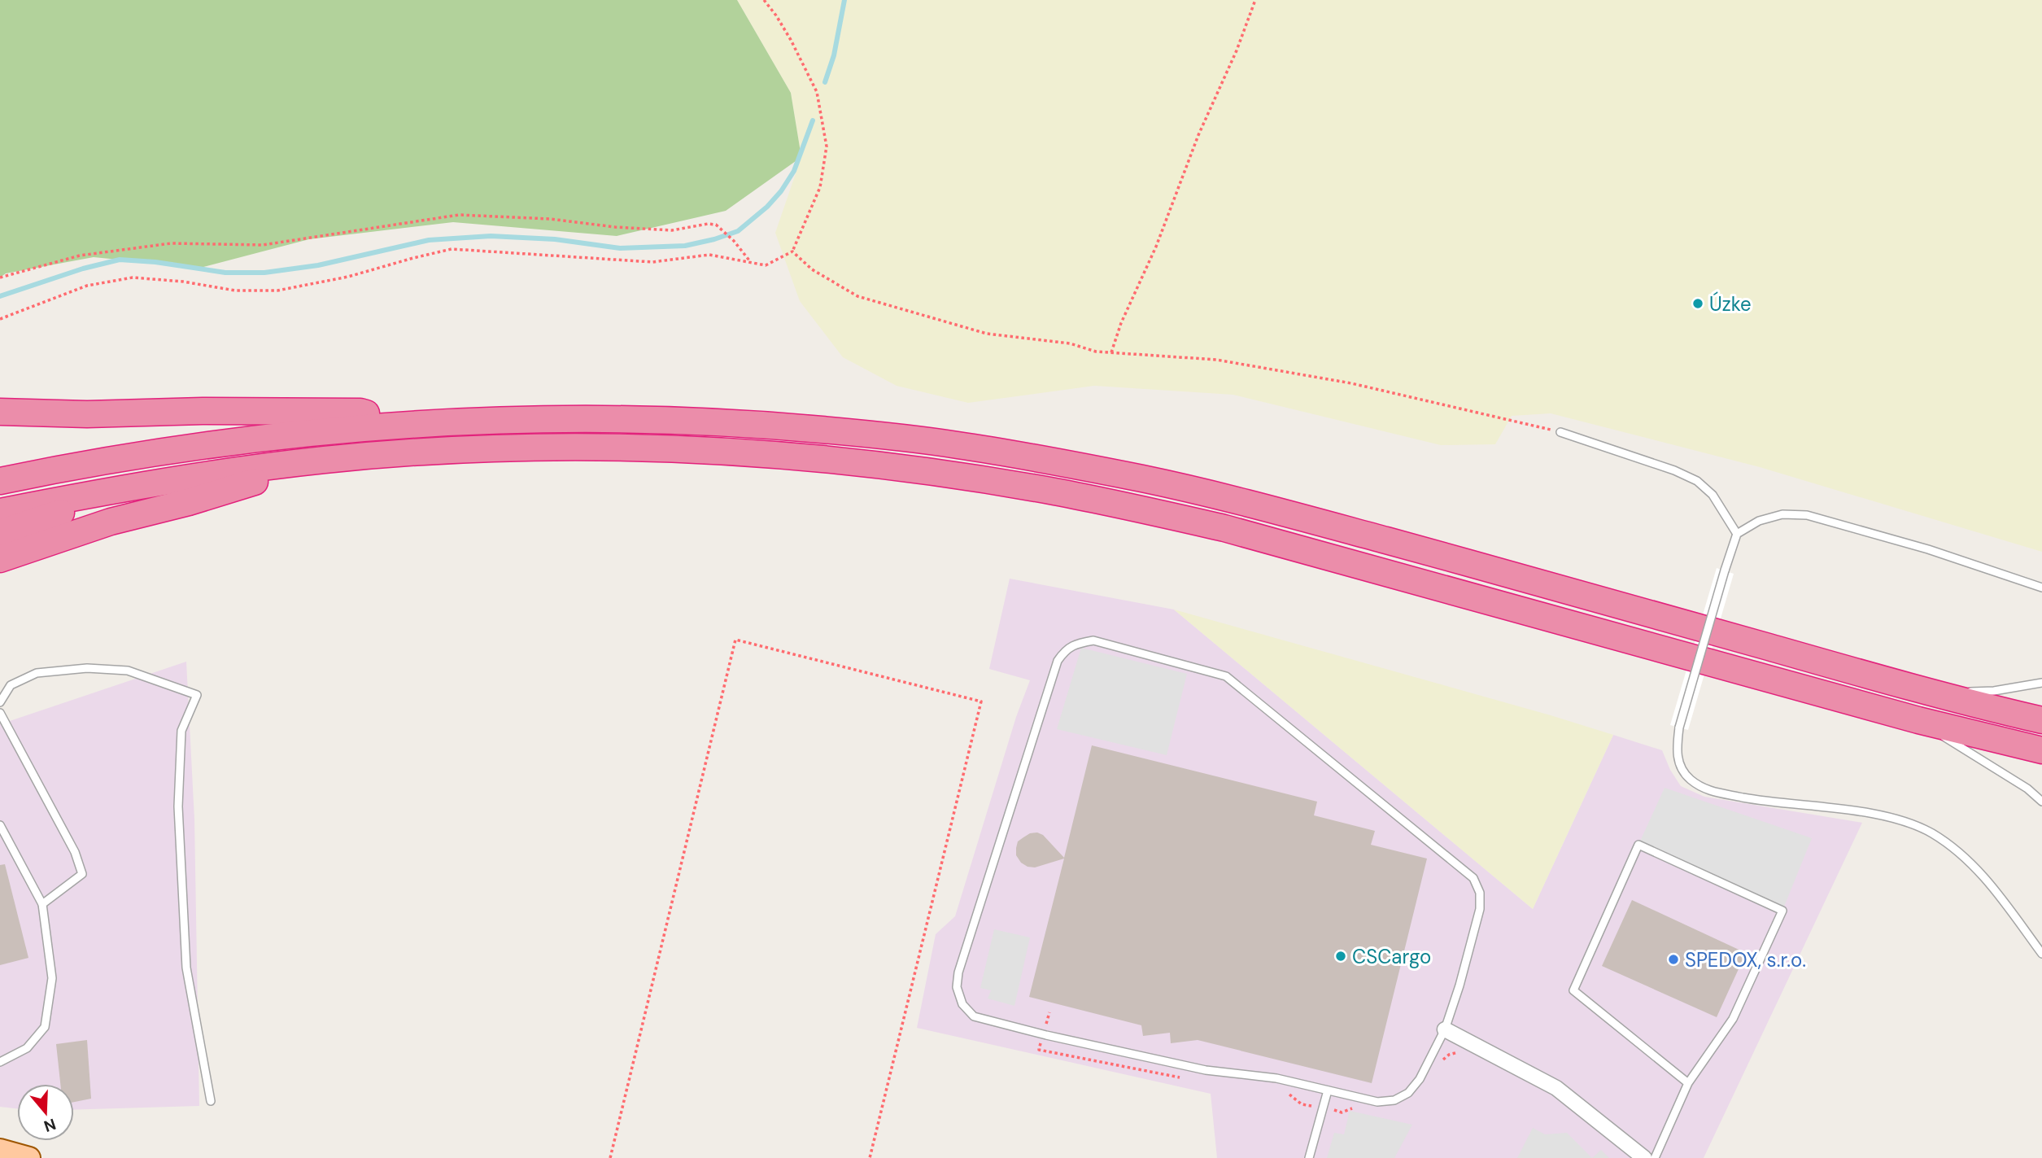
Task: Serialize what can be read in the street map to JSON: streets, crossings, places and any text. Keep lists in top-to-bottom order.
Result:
{
  "places": ["Úzke", "CSCargo", "SPEDOX, s.r.o."],
  "north": "bottom"
}
